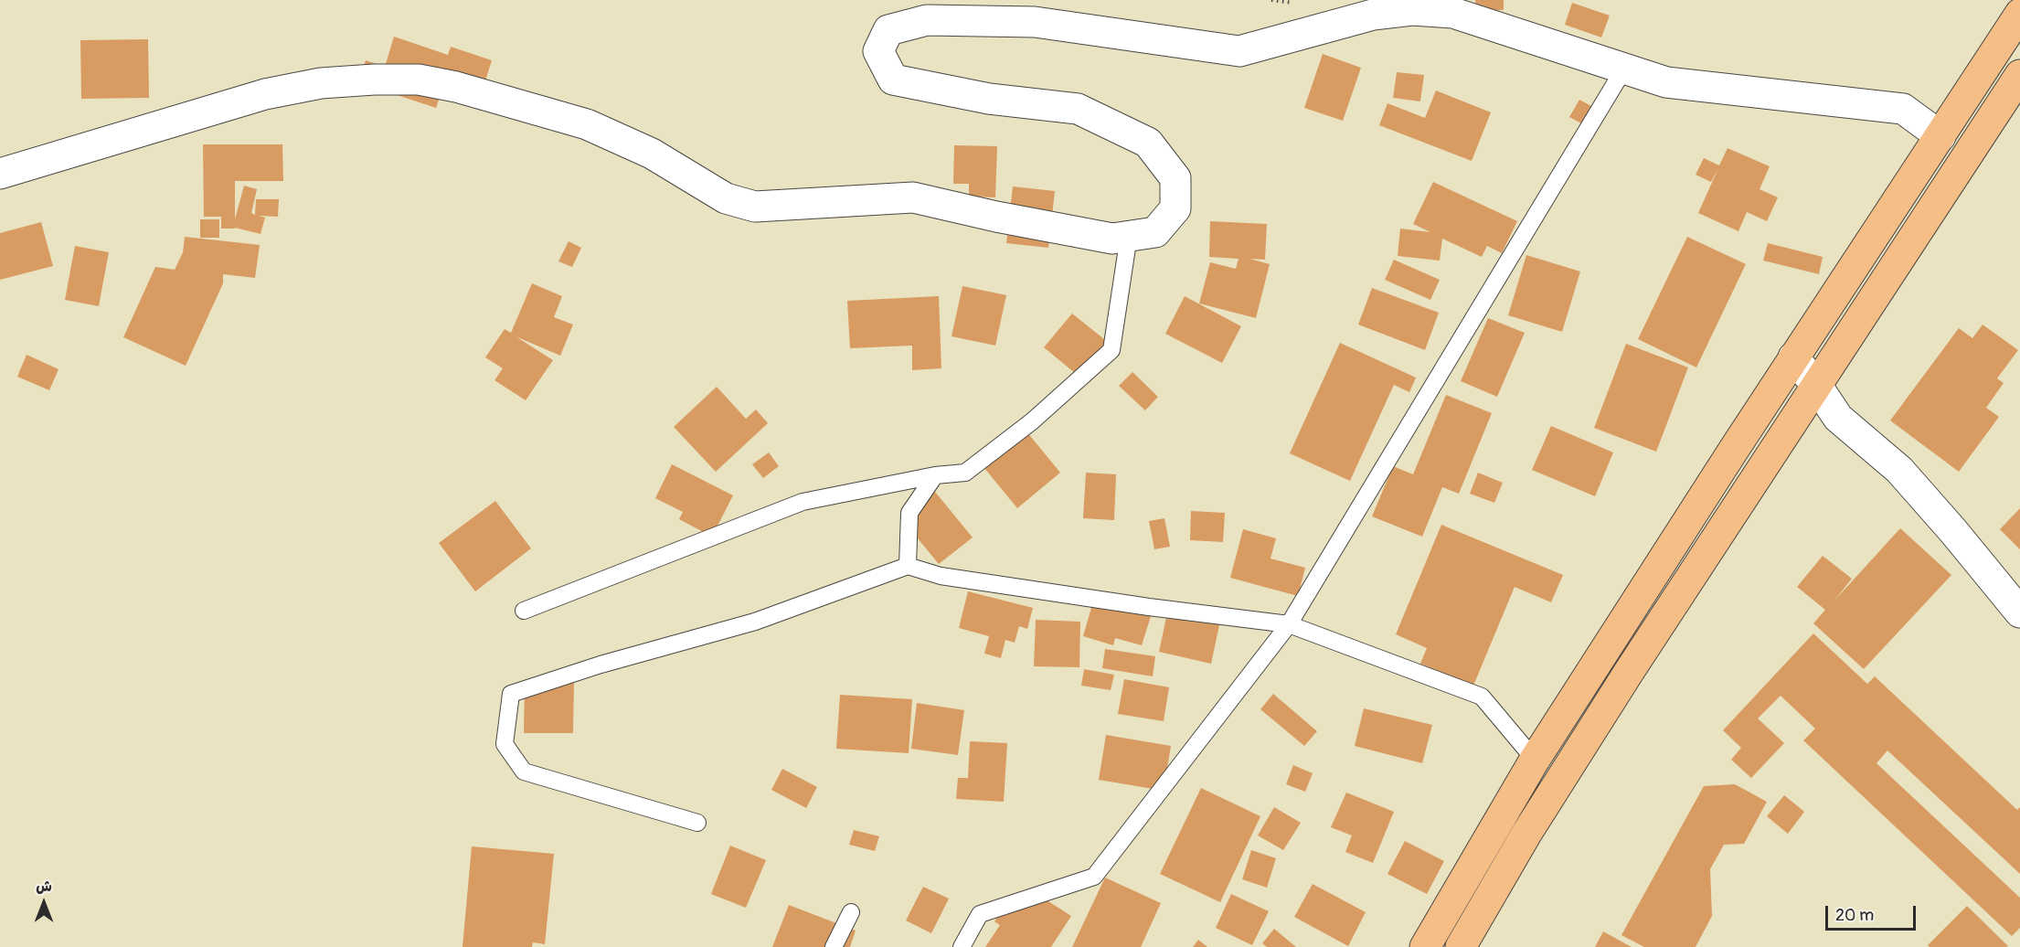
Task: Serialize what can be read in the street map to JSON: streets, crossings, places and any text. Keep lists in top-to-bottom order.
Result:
{
  "scale_bar": "20 m",
  "north": "top"
}
